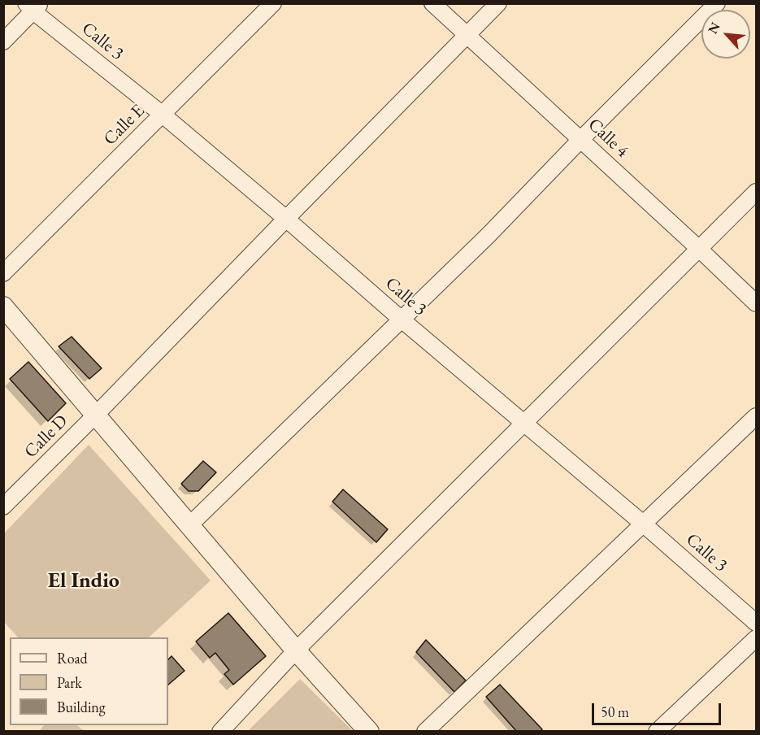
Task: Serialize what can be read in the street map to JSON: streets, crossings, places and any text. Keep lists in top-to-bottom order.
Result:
{
  "streets": {
    "street": [
      "Calle 3",
      "Calle E",
      "Calle 4",
      "Calle D"
    ]
  },
  "crossings": [
    ["Calle 3", "Calle E"],
    ["Calle 3", "Calle D"],
    ["Calle 4", "Calle D"]
  ],
  "districts": ["El Indio"],
  "legend": ["Road", "Park", "Building"],
  "scale_bar": "50 m",
  "north": "top left"
}
